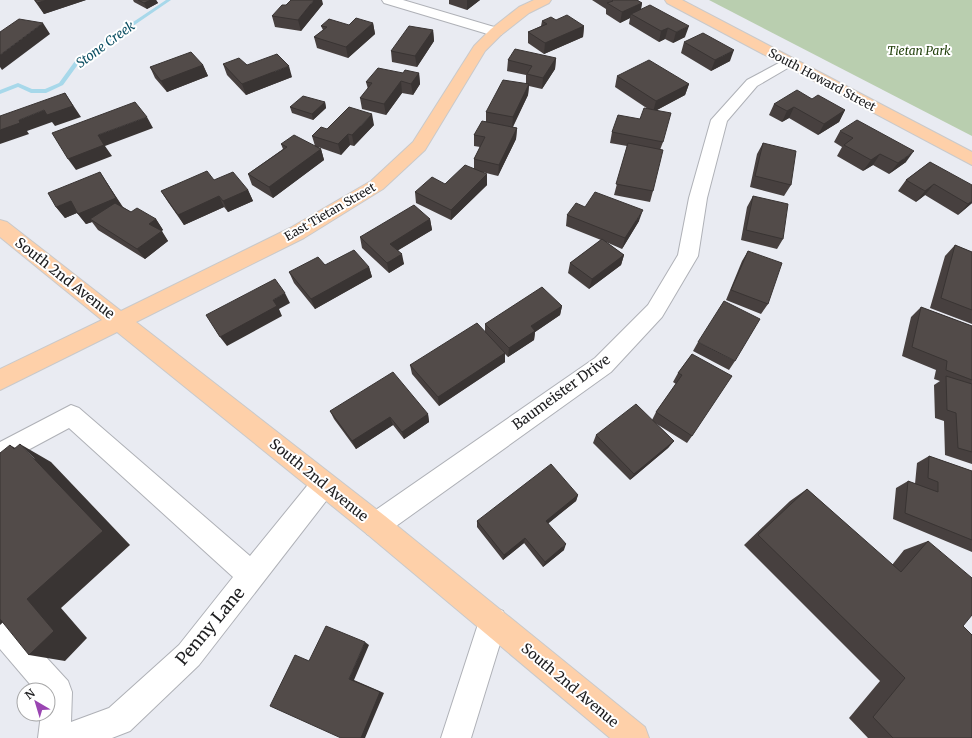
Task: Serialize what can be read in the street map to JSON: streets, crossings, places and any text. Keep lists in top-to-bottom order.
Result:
{
  "streets": {
    "main road": ["South Howard Street", "East Tietan Street", "South 2nd Avenue"],
    "street": ["Baumeister Drive", "Penny Lane"]
  },
  "crossings": [
    ["South Howard Street", "Baumeister Drive"],
    ["East Tietan Street", "South 2nd Avenue"],
    ["South 2nd Avenue", "Baumeister Drive"],
    ["South 2nd Avenue", "Penny Lane"]
  ],
  "water": ["Stone Creek"],
  "parks": ["Tietan Park"],
  "north": "top left"
}
